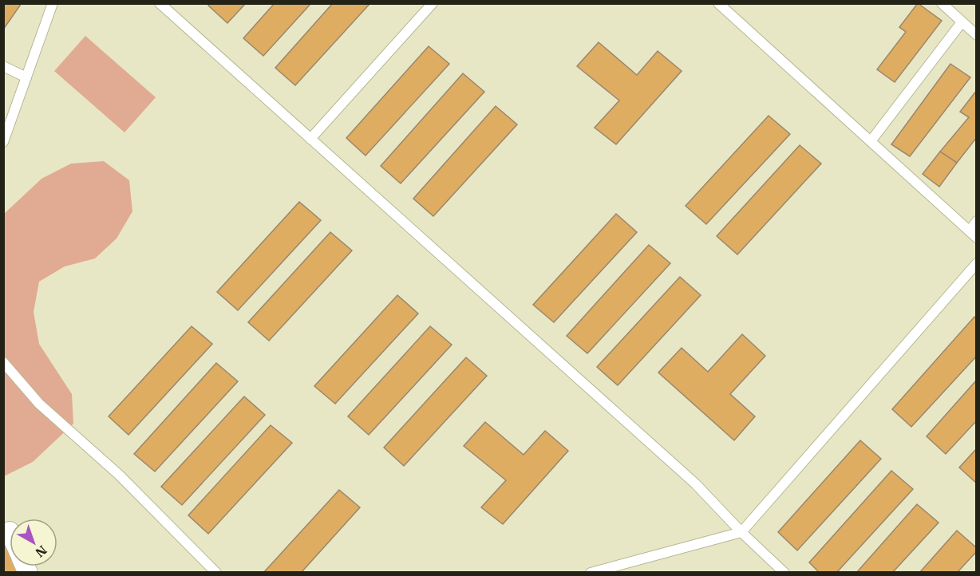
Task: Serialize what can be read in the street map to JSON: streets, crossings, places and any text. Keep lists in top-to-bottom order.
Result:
{
  "north": "bottom right"
}
